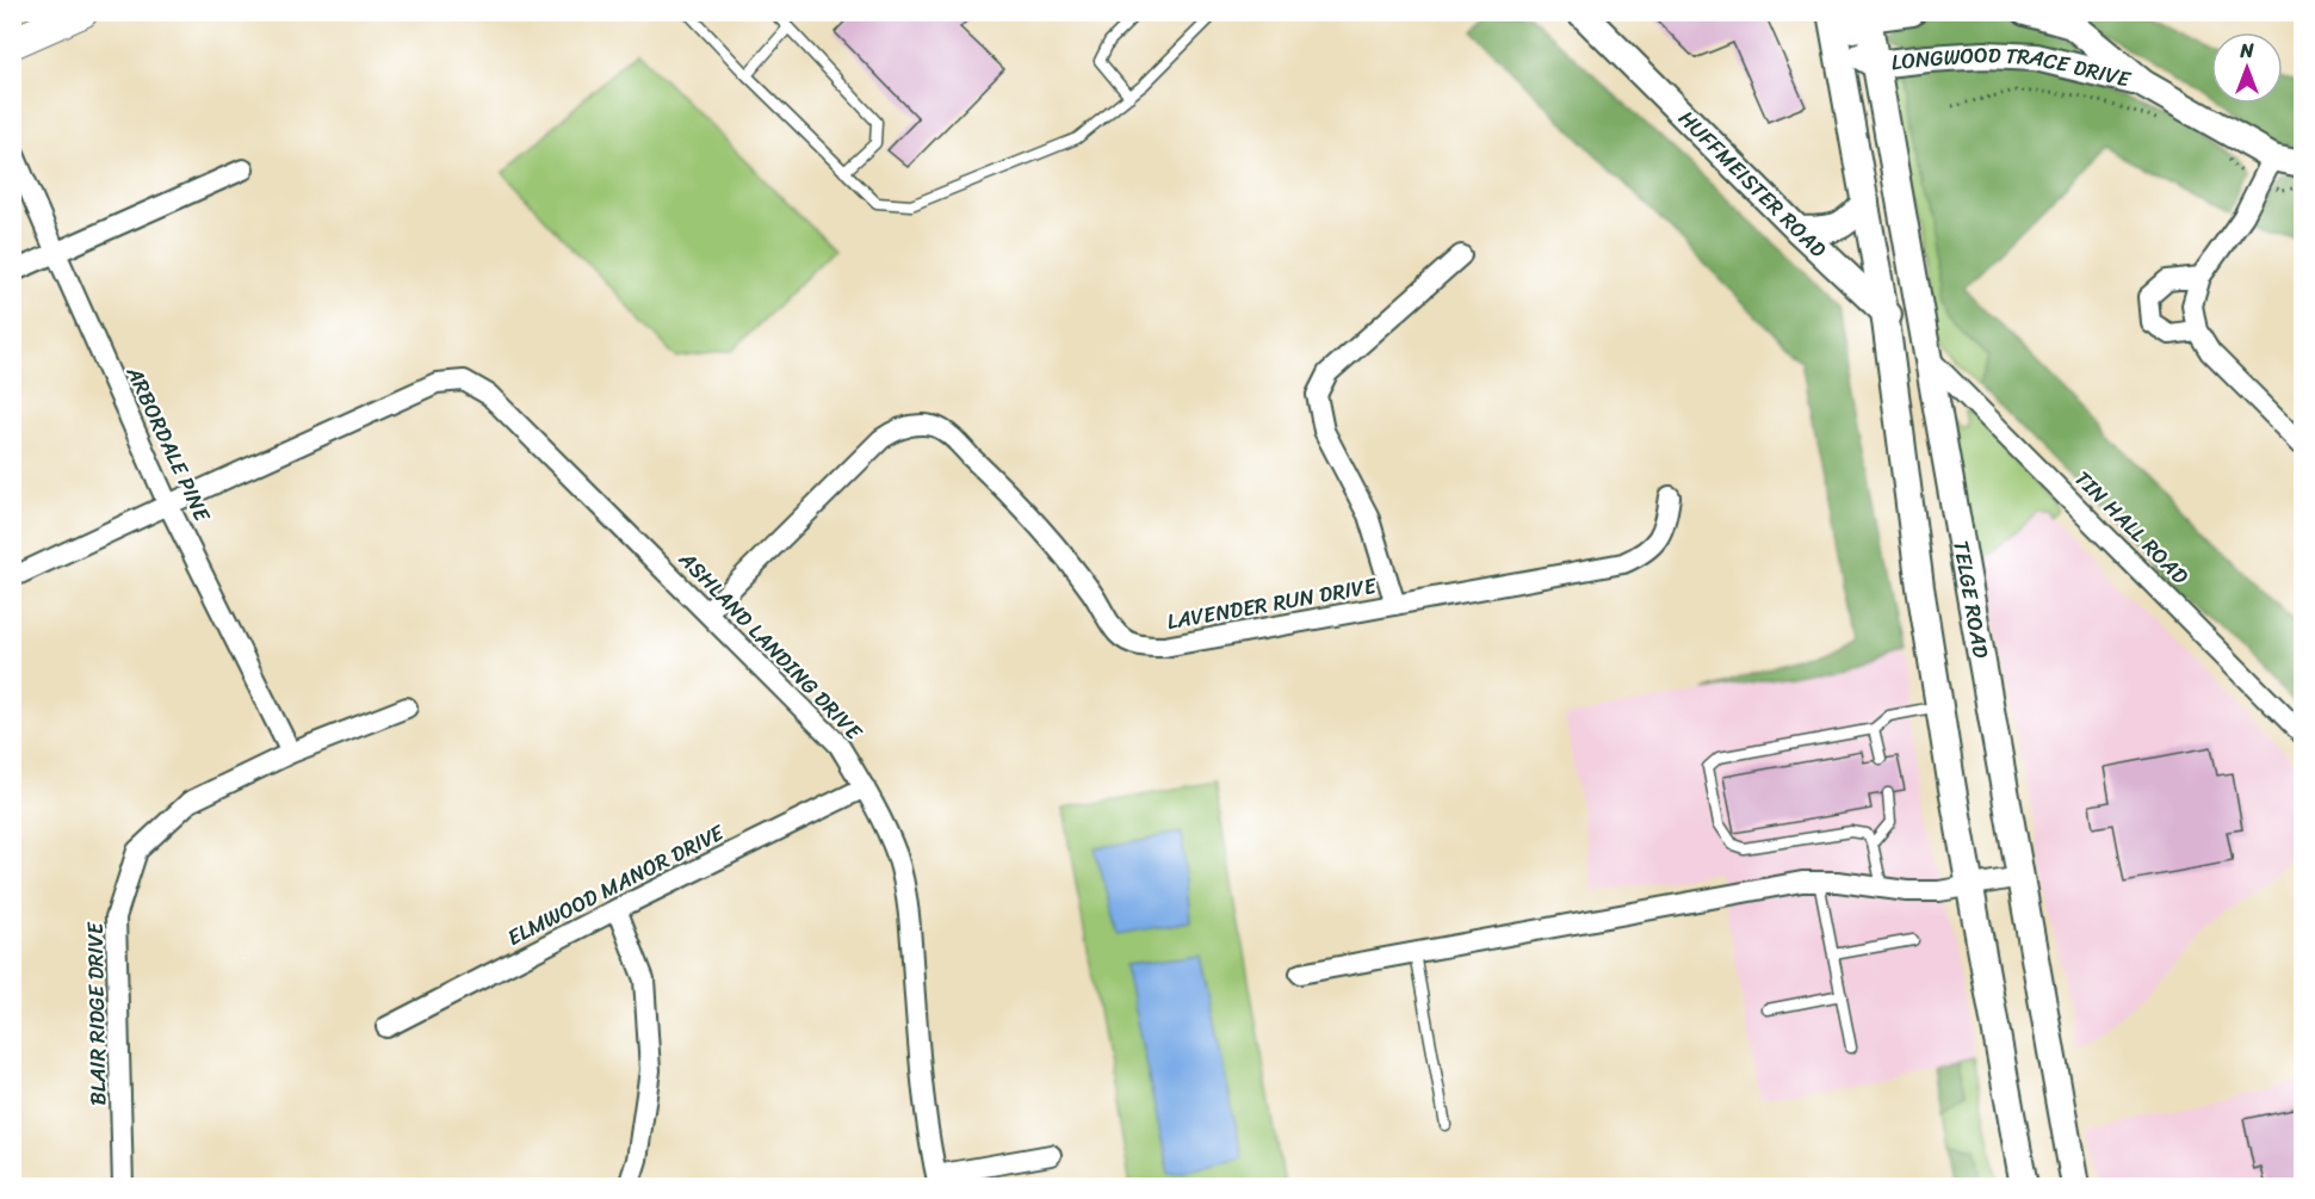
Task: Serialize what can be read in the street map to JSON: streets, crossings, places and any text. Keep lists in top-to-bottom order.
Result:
{
  "streets": {
    "main road": ["LONGWOOD TRACE DRIVE", "HUFFMEISTER ROAD", "TELGE ROAD"],
    "street": [
      "ARBORDALE PINE",
      "TIN HALL ROAD",
      "LAVENDER RUN DRIVE",
      "ASHLAND LANDING DRIVE",
      "ELMWOOD MANOR DRIVE",
      "BLAIR RIDGE DRIVE"
    ]
  },
  "crossings": [
    ["LONGWOOD TRACE DRIVE", "TELGE ROAD"],
    ["HUFFMEISTER ROAD", "TIN HALL ROAD"],
    ["HUFFMEISTER ROAD", "TELGE ROAD"],
    ["ARBORDALE PINE", "ASHLAND LANDING DRIVE"],
    ["ARBORDALE PINE", "BLAIR RIDGE DRIVE"],
    ["TIN HALL ROAD", "TELGE ROAD"],
    ["LAVENDER RUN DRIVE", "ASHLAND LANDING DRIVE"],
    ["ASHLAND LANDING DRIVE", "ELMWOOD MANOR DRIVE"]
  ],
  "north": "top"
}
